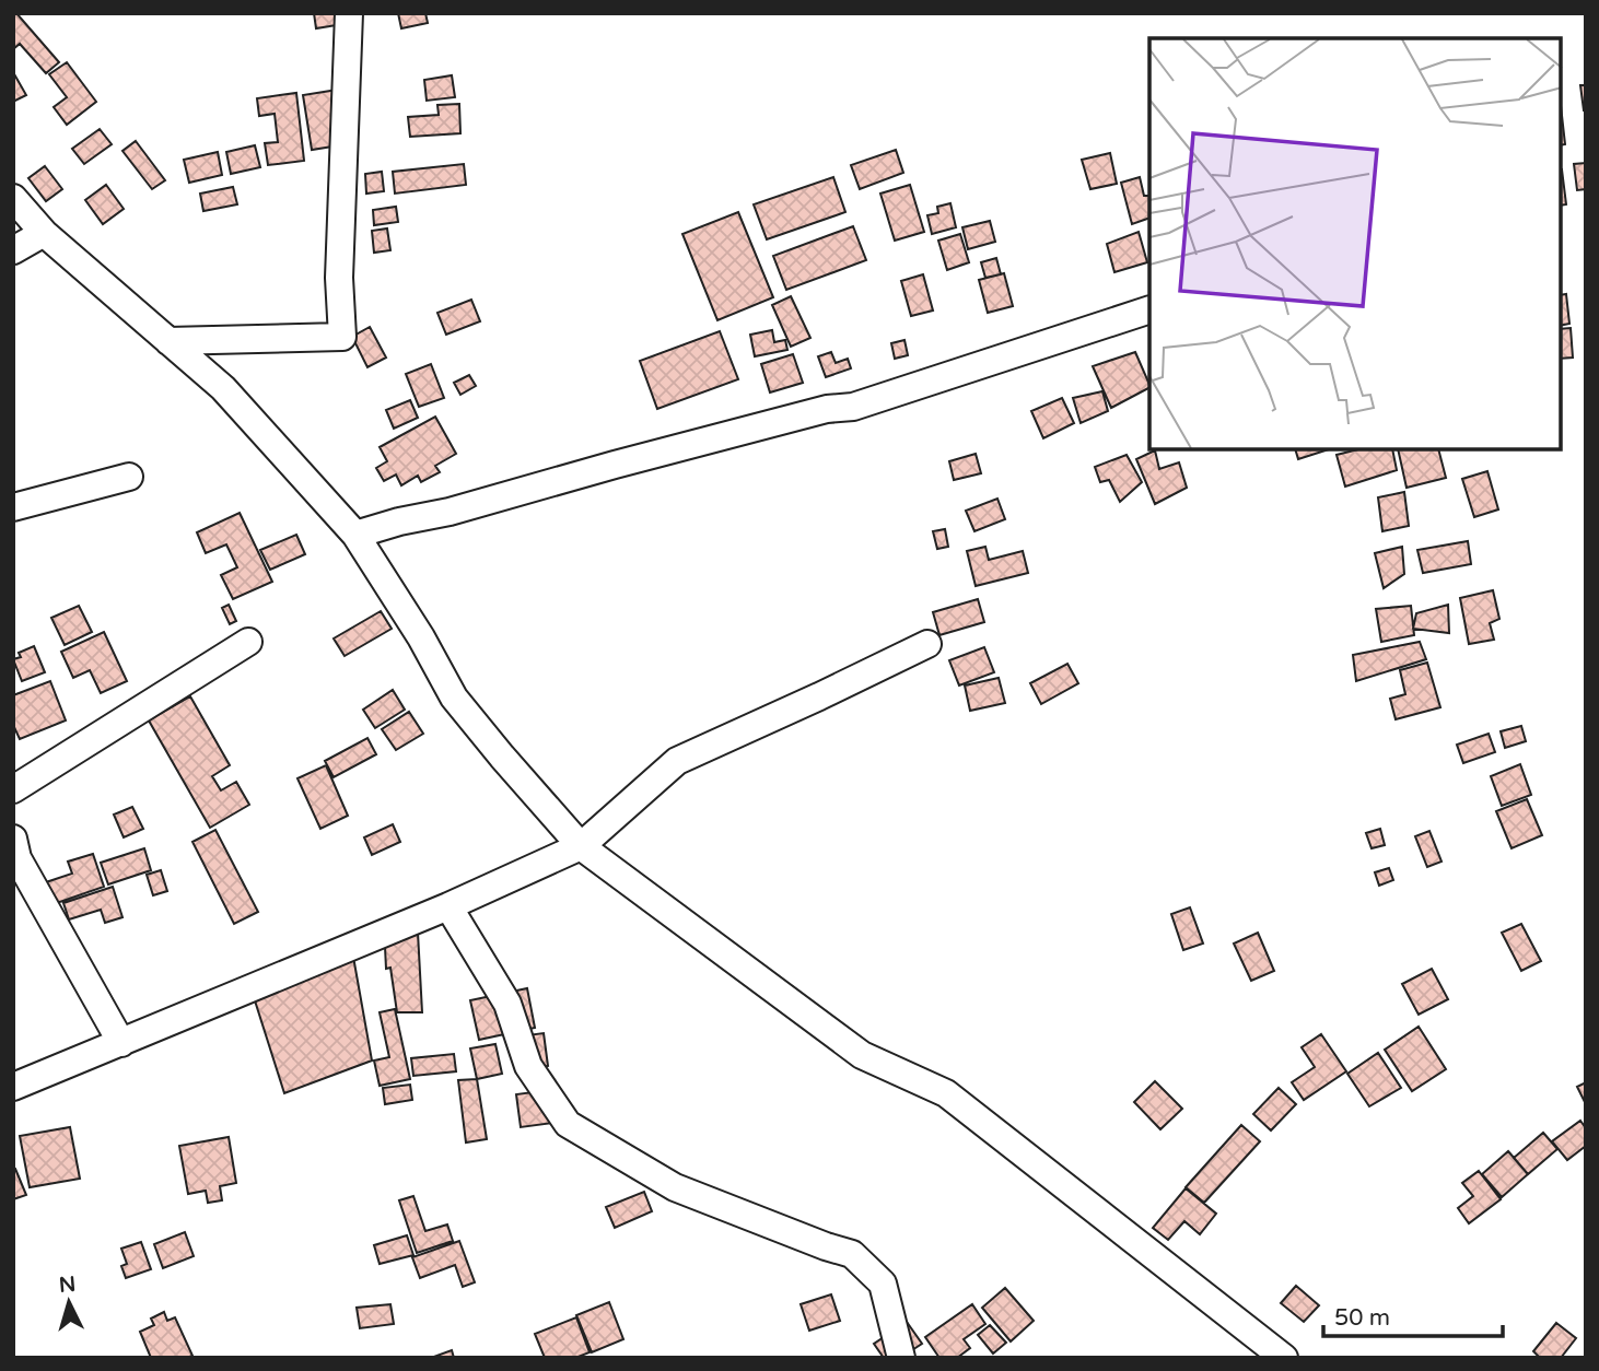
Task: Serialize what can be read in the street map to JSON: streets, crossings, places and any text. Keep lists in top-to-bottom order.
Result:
{
  "scale_bar": "50 m",
  "north": "top"
}
